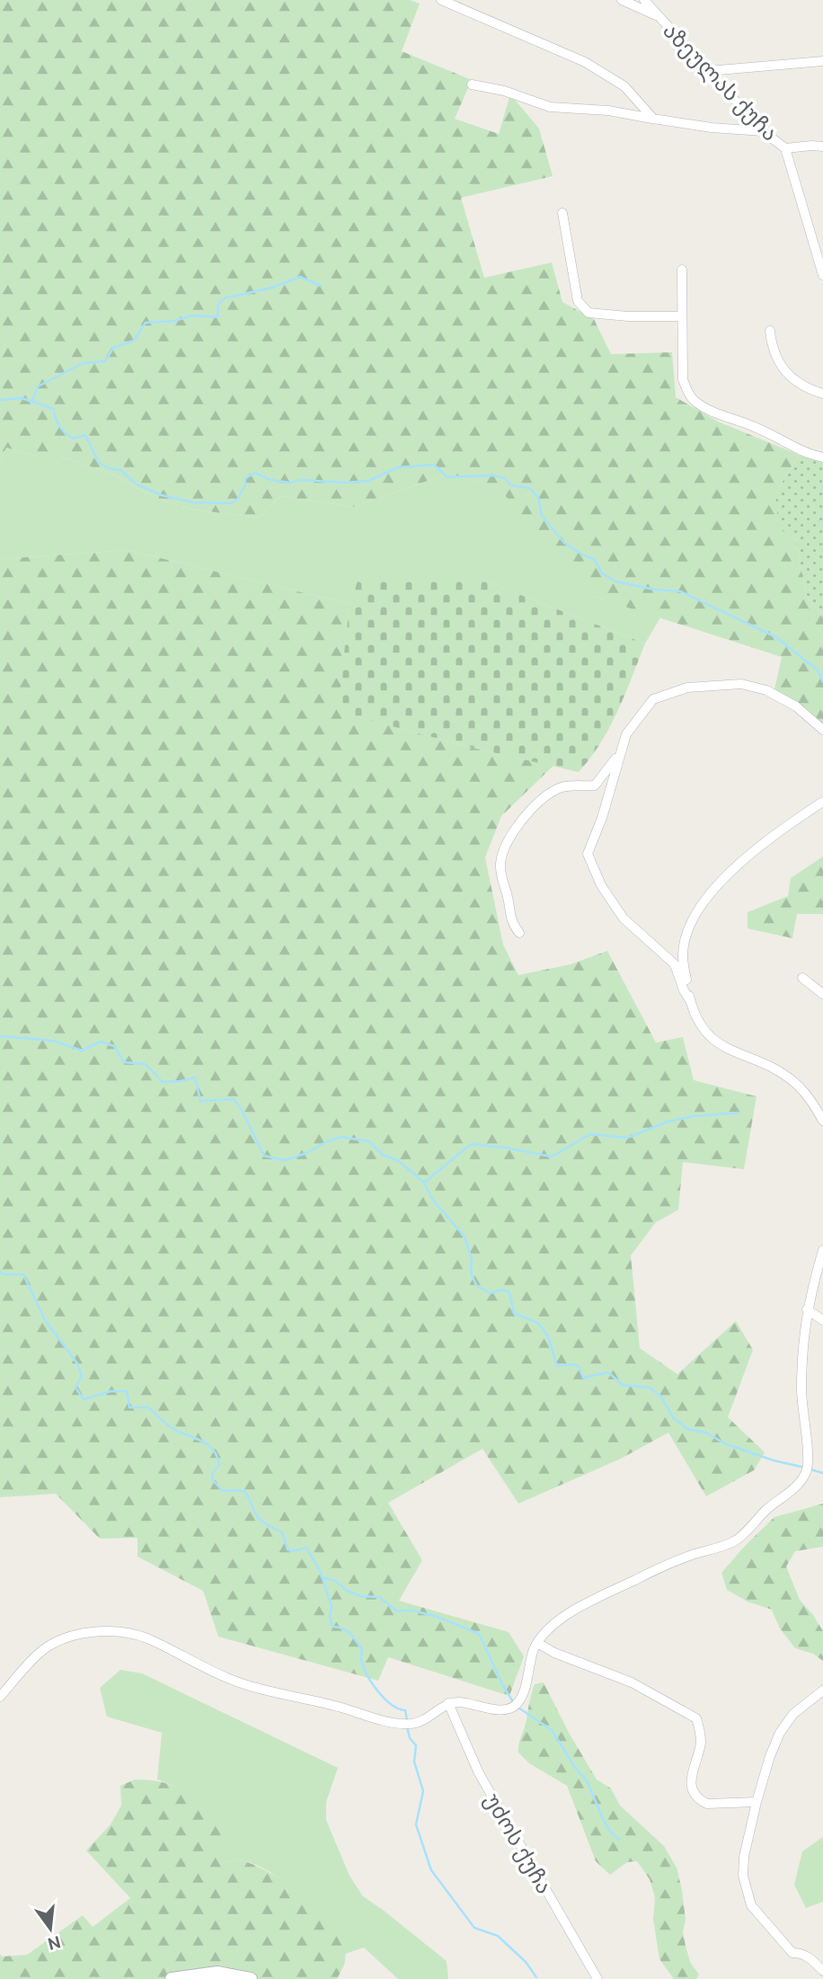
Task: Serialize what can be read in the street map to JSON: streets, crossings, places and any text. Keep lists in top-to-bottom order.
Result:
{
  "streets": {
    "street": ["აზეულას ქუჩა", "უძოს ქუჩა"]
  },
  "north": "bottom"
}
